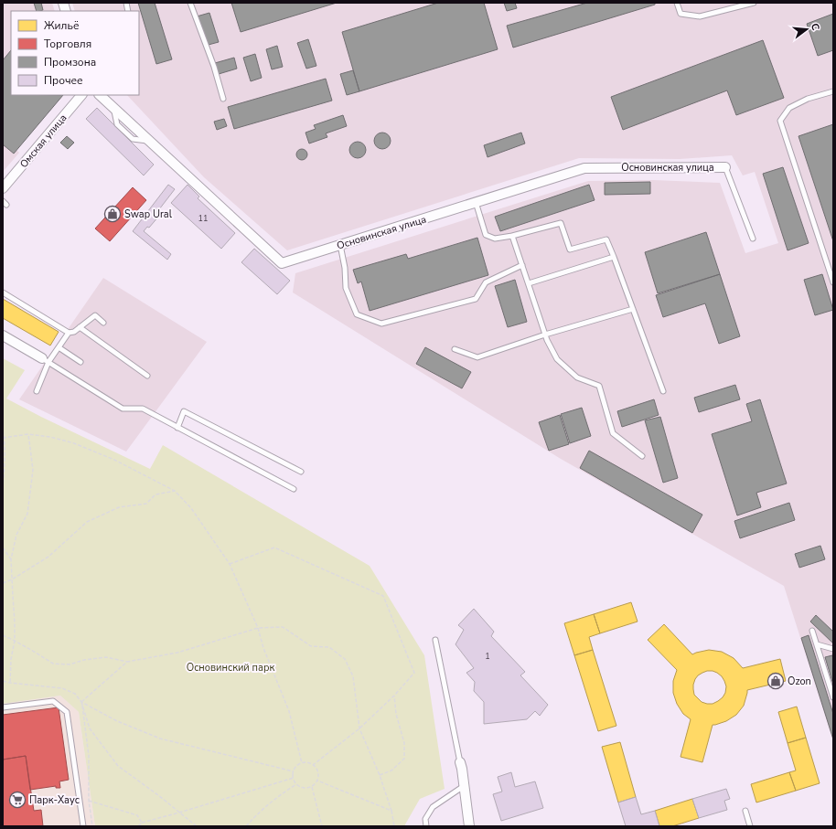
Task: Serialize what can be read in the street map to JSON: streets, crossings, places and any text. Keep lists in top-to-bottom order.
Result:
{
  "streets": {
    "street": ["Омская улица", "Основинская улица"]
  },
  "parks": ["Основинский парк"],
  "places": {
    "shop": ["Swap Ural", "Ozon"],
    "supermarket": ["Парк-Хаус"]
  },
  "house_numbers": ["11", "1"],
  "legend": [
    "Жильё",
    "Торговля",
    "Промзона",
    "Прочее"
  ],
  "north": "right"
}
